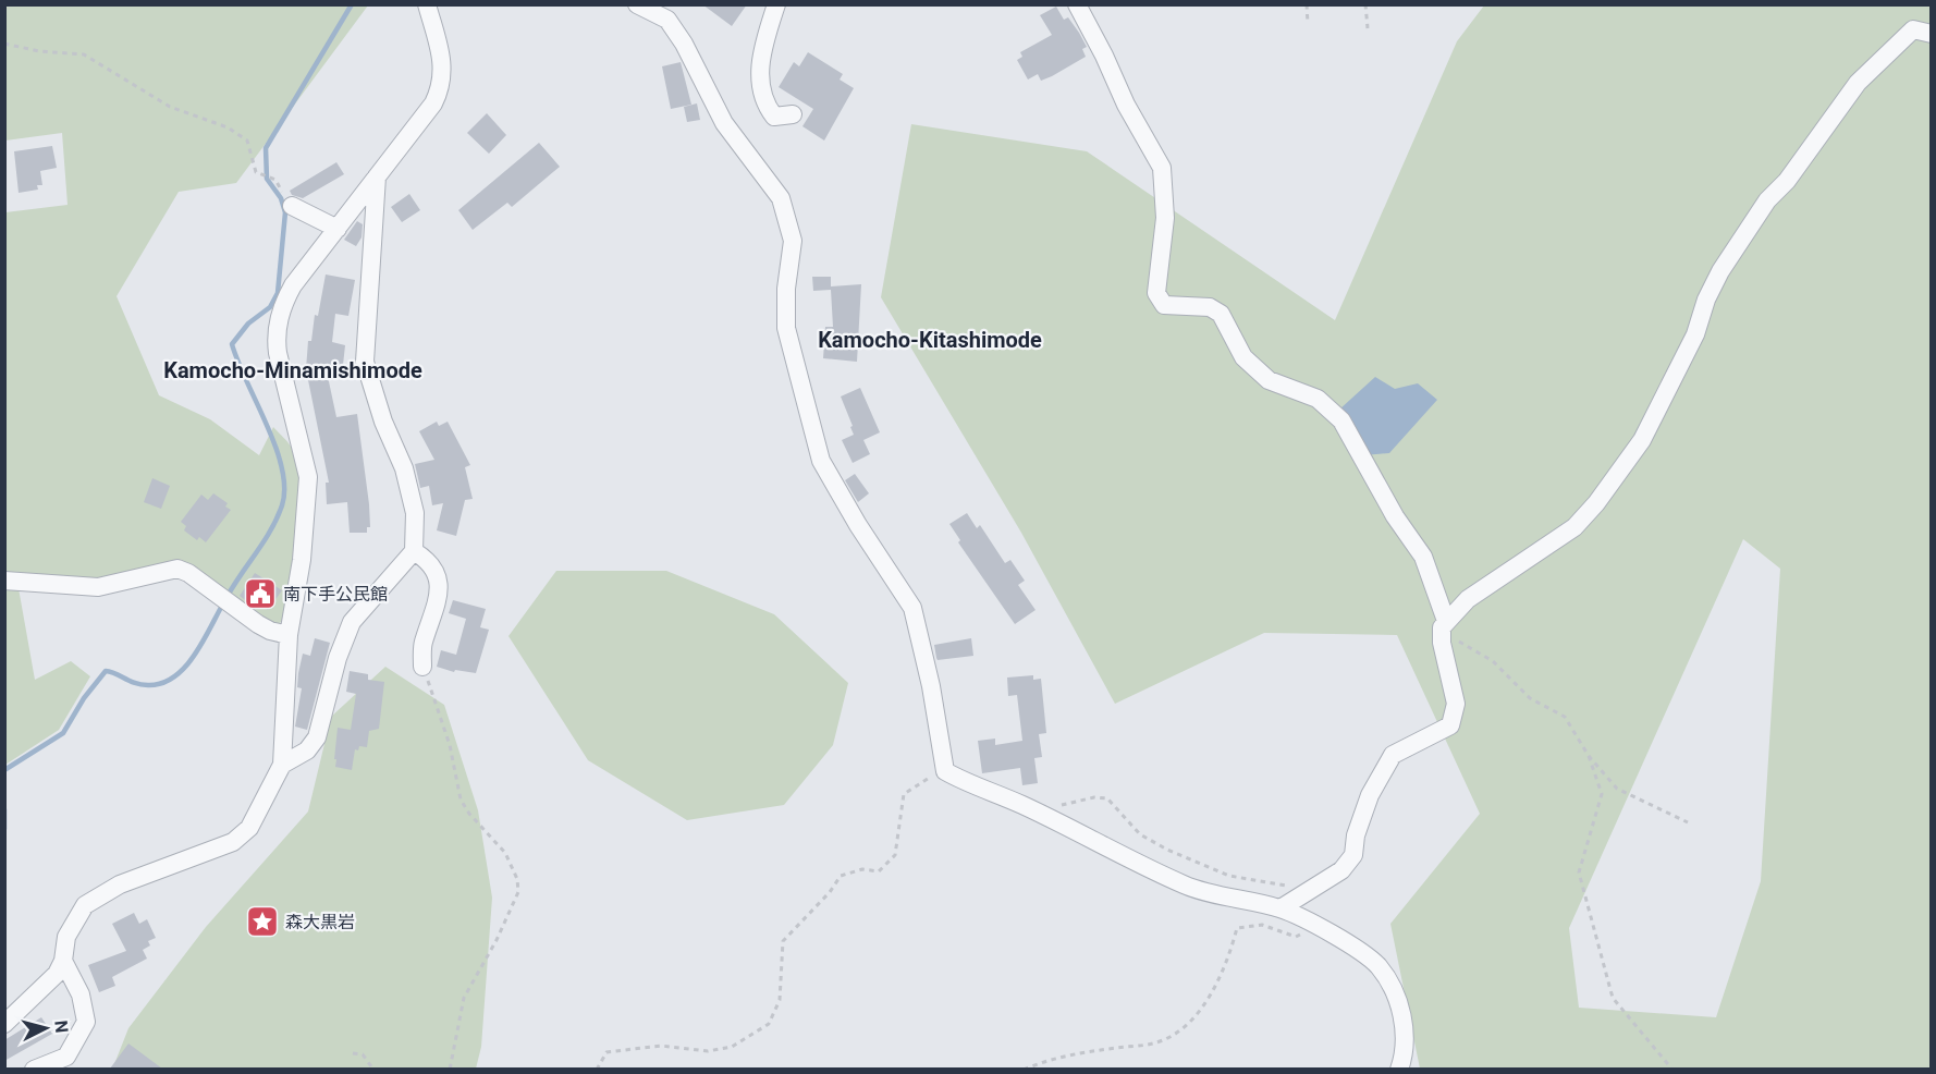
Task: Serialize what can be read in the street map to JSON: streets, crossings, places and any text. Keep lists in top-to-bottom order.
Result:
{
  "districts": ["Kamocho-Kitashimode", "Kamocho-Minamishimode"],
  "places": {
    "public building": ["南下手公民館"],
    "place": ["森大黒岩"]
  },
  "north": "right"
}
